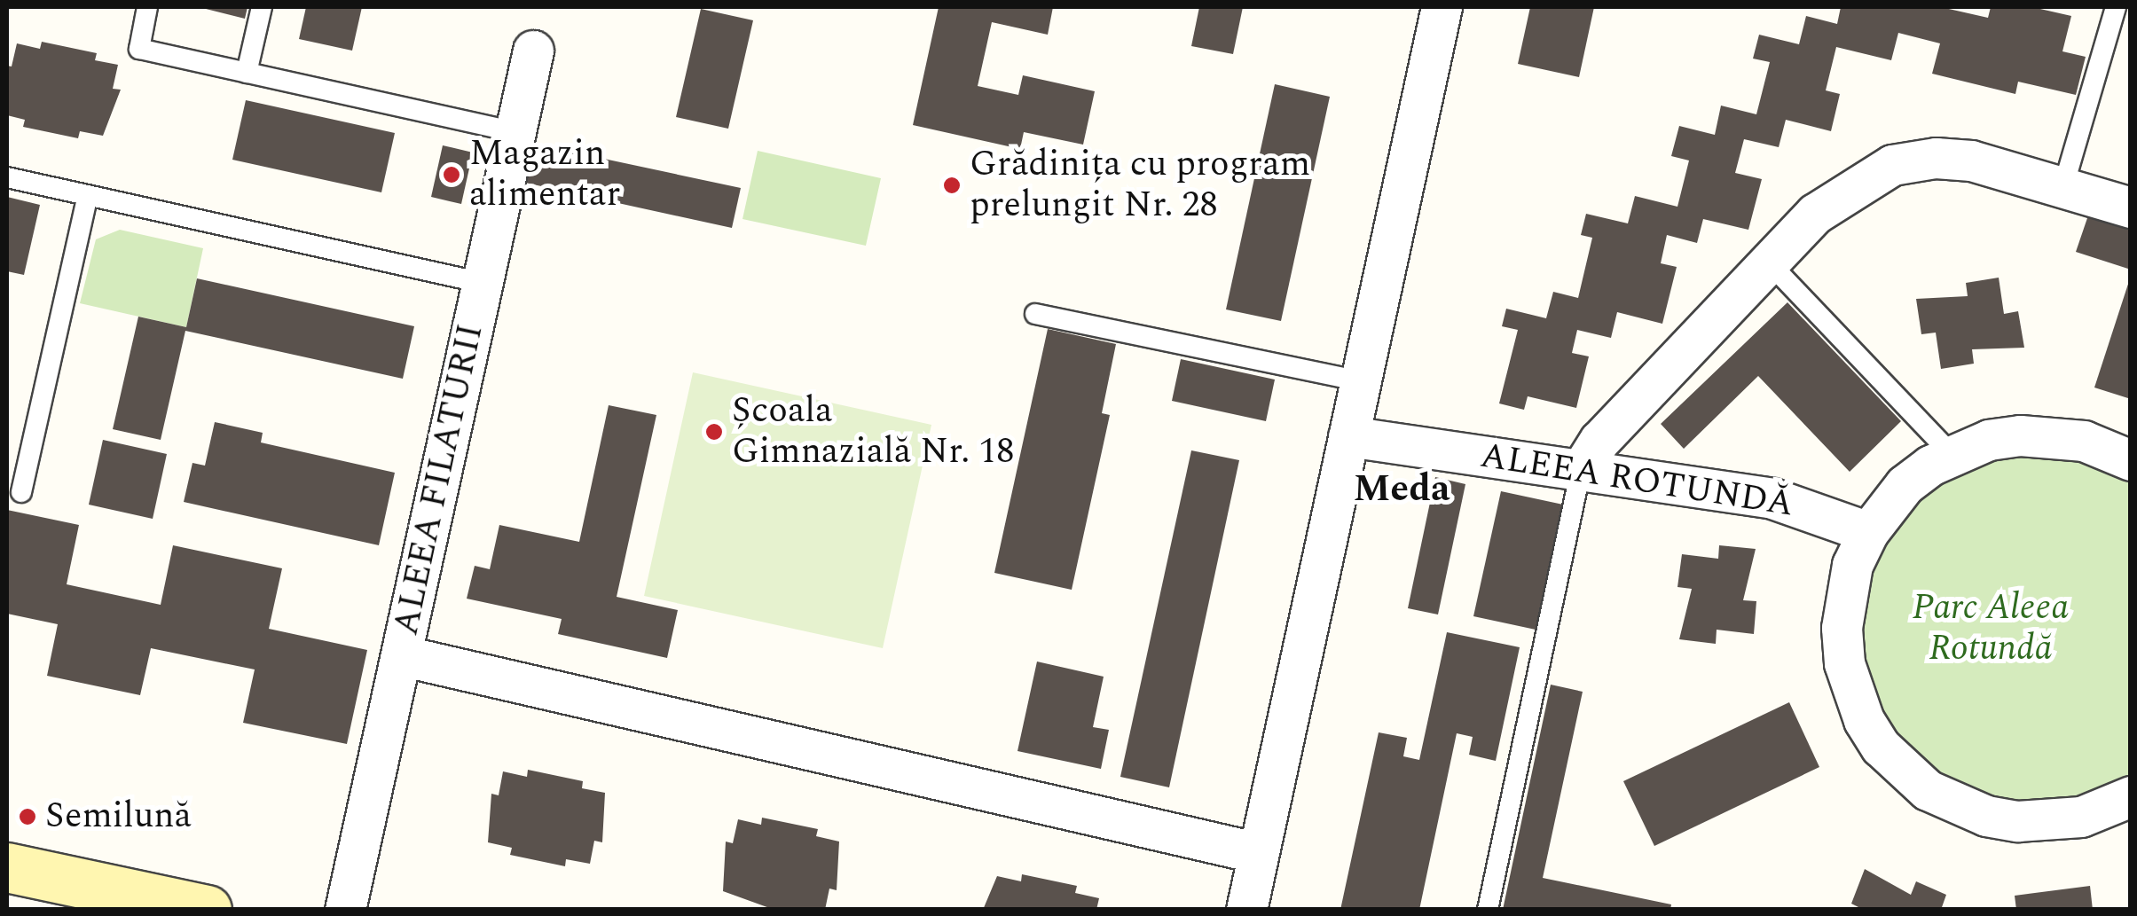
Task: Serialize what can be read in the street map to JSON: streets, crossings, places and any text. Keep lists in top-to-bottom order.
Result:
{
  "streets": {
    "street": ["ALEEA FILATURII", "ALEEA ROTUNDĂ"]
  },
  "districts": ["Meda"],
  "parks": ["Parc Aleea Rotundă"],
  "places": [
    "Magazin alimentar",
    "Grădinița cu program prelungit Nr. 28",
    "Școala Gimnazială Nr. 18",
    "Semilună"
  ]
}
